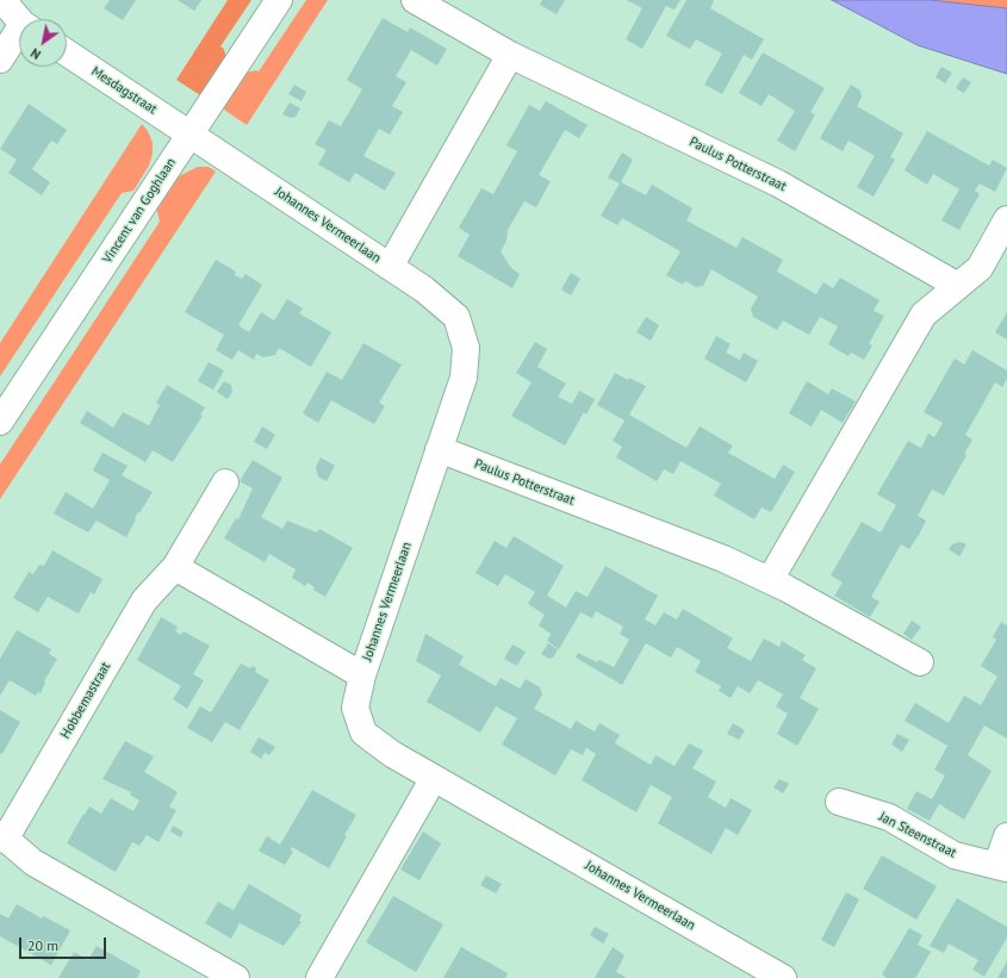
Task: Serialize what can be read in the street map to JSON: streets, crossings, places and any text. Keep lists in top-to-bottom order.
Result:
{
  "streets": {
    "street": [
      "Mesdagstraat",
      "Paulus Potterstraat",
      "Vincent van Goghlaan",
      "Johannes Vermeerlaan",
      "Hobbemastraat",
      "Jan Steenstraat"
    ]
  },
  "crossings": [
    ["Mesdagstraat", "Vincent van Goghlaan"],
    ["Mesdagstraat", "Johannes Vermeerlaan"],
    ["Paulus Potterstraat", "Johannes Vermeerlaan"],
    ["Vincent van Goghlaan", "Johannes Vermeerlaan"]
  ],
  "scale_bar": "20 m",
  "north": "bottom left"
}
